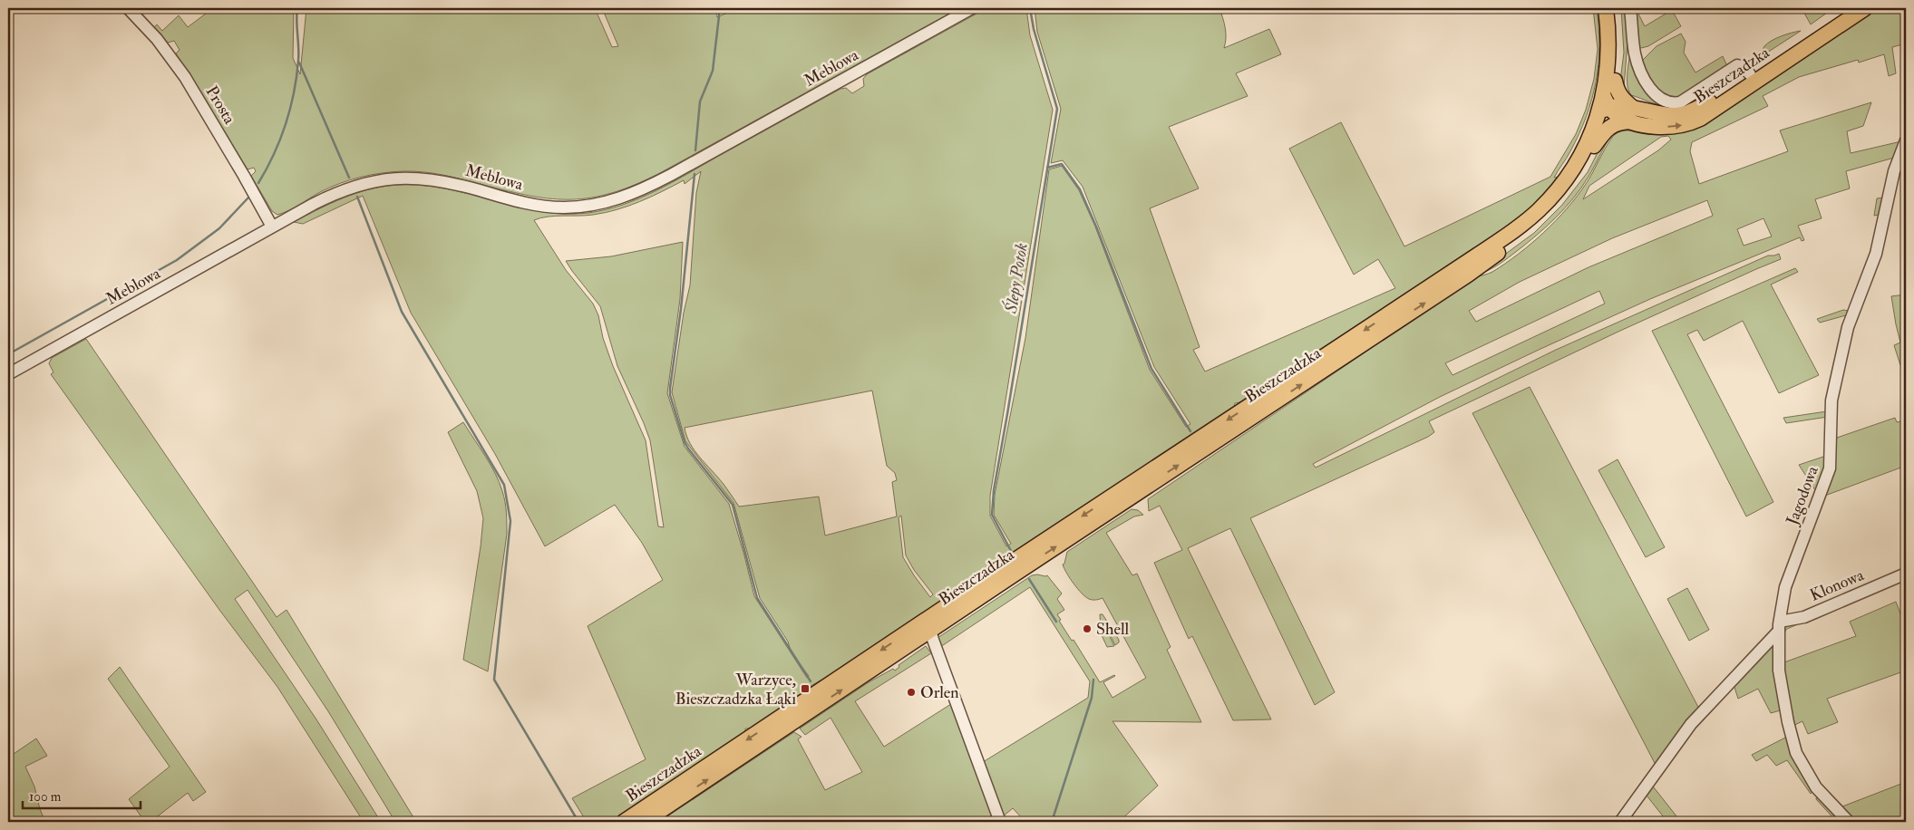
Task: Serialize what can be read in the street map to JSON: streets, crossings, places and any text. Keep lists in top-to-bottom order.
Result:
{
  "streets": {
    "main road": ["Bieszczadzka"],
    "street": [
      "Meblowa",
      "Prosta",
      "Jagodowa",
      "Klonowa"
    ]
  },
  "crossings": [
    ["Meblowa", "Prosta"],
    ["Jagodowa", "Klonowa"]
  ],
  "water": ["Ślepy Potok"],
  "places": {
    "other": ["Shell", "Orlen"],
    "transit": ["Warzyce, Bieszczadzka Łąki"]
  },
  "scale_bar": "100 m"
}
